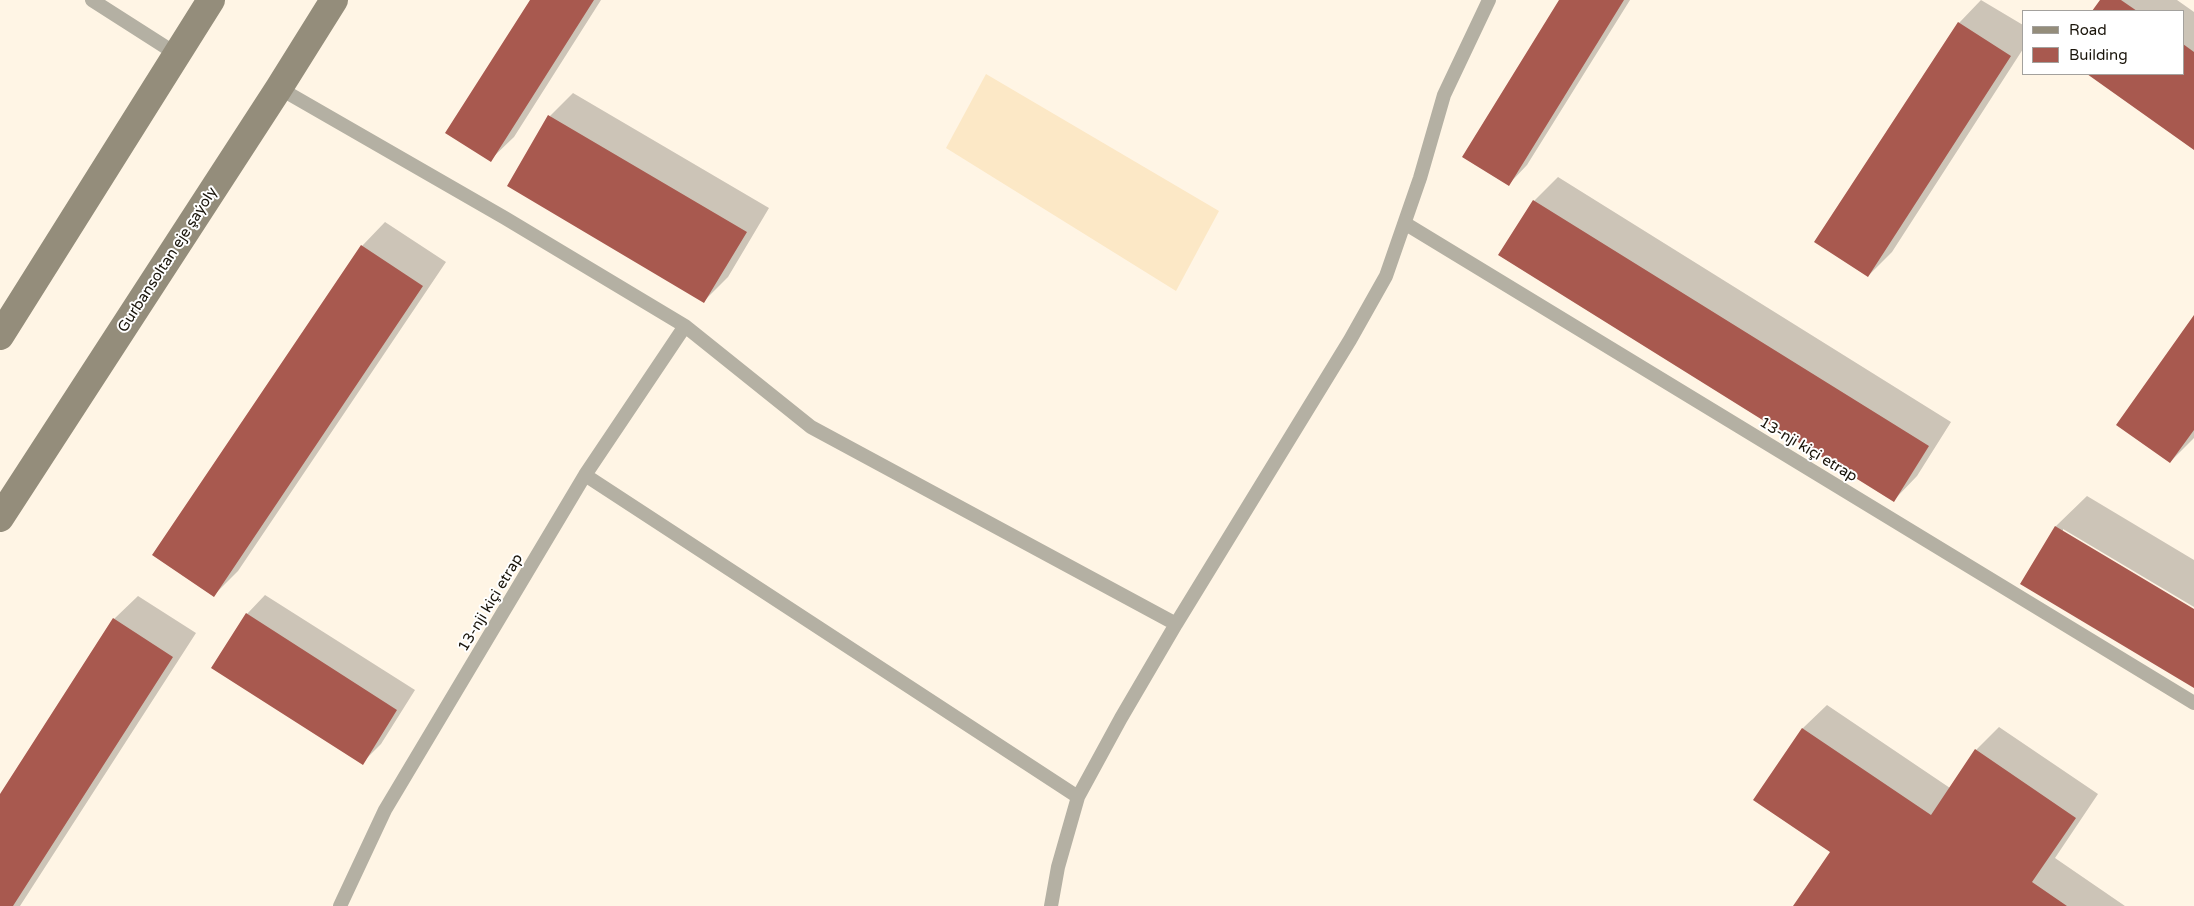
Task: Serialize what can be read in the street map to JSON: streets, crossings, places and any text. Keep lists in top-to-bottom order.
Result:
{
  "streets": {
    "main road": ["Gurbansoltan eje şaýoly"],
    "lane": ["13-nji kiçi etrap"]
  },
  "legend": ["Road", "Building"]
}
